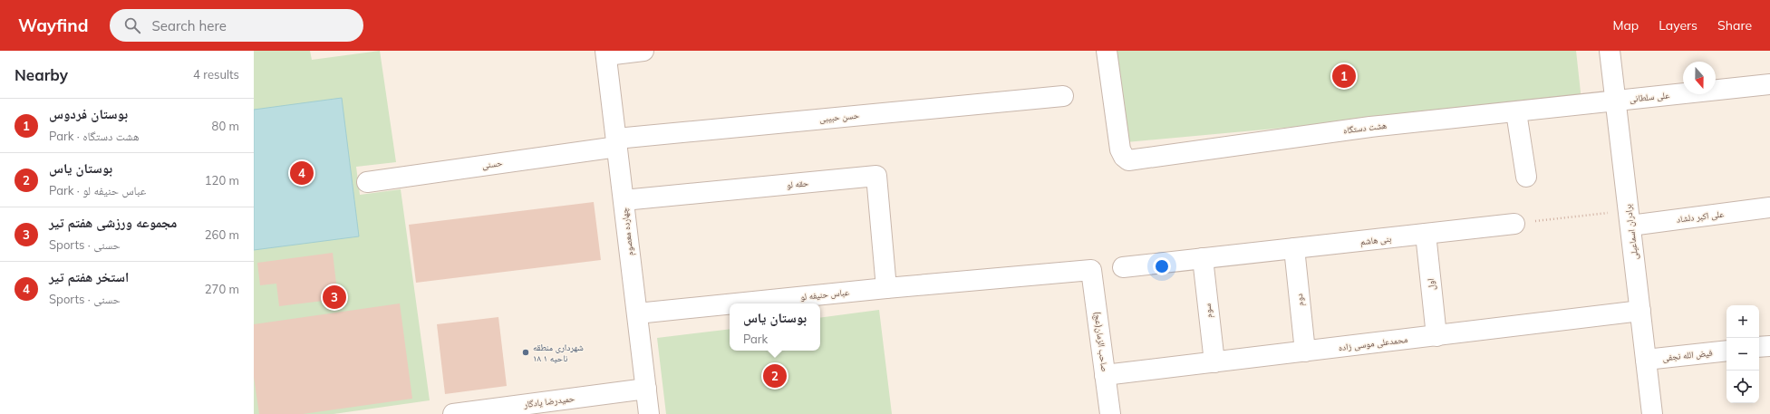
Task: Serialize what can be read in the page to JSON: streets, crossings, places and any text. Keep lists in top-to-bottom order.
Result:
{
  "streets": {
    "street": [
      "علی سلطانی",
      "حسن حبیبی",
      "هشت دستگاه",
      "حسنی",
      "حقه لو",
      "علی اکبر دلشاد",
      "چهارده معصوم",
      "برادران اسماعیلی",
      "بنی هاشم",
      "اول",
      "عباس حنیفه لو",
      "دوم",
      "سوم",
      "صاحب الزمان(عج)",
      "محمدعلی موسی زاده",
      "فیض الله نجفی",
      "حمیدرضا یادگار"
    ]
  },
  "crossings": [
    ["علی سلطانی", "هشت دستگاه"],
    ["علی سلطانی", "برادران اسماعیلی"],
    ["حسن حبیبی", "حسنی"],
    ["حسن حبیبی", "چهارده معصوم"],
    ["هشت دستگاه", "برادران اسماعیلی"],
    ["حسنی", "چهارده معصوم"],
    ["حقه لو", "چهارده معصوم"],
    ["حقه لو", "عباس حنیفه لو"],
    ["علی اکبر دلشاد", "برادران اسماعیلی"],
    ["چهارده معصوم", "عباس حنیفه لو"],
    ["چهارده معصوم", "حمیدرضا یادگار"],
    ["برادران اسماعیلی", "محمدعلی موسی زاده"],
    ["برادران اسماعیلی", "فیض الله نجفی"],
    ["بنی هاشم", "اول"],
    ["بنی هاشم", "دوم"],
    ["بنی هاشم", "سوم"],
    ["اول", "محمدعلی موسی زاده"],
    ["عباس حنیفه لو", "صاحب الزمان(عج)"],
    ["دوم", "محمدعلی موسی زاده"],
    ["سوم", "محمدعلی موسی زاده"],
    ["صاحب الزمان(عج)", "محمدعلی موسی زاده"]
  ],
  "places": ["شهرداری منطقه ۱۸ ناحیه ۱"],
  "north": "bottom",
  "page": {
    "header": "Wayfind",
    "search": "Search here",
    "nav": ["Map", "Layers", "Share"],
    "heading": ["Nearby", "4 results"],
    "pins": [
      "1",
      "4",
      "3",
      "2"
    ],
    "list": [
      {
        "mark": "1",
        "name": "بوستان فردوس",
        "note": "Park · هشت دستگاه",
        "value": "80 m"
      },
      {
        "mark": "2",
        "name": "بوستان یاس",
        "note": "Park · عباس حنیفه لو",
        "value": "120 m"
      },
      {
        "mark": "3",
        "name": "مجموعه ورزشی هفتم تیر",
        "note": "Sports · حسنی",
        "value": "260 m"
      },
      {
        "mark": "4",
        "name": "استخر هفتم تیر",
        "note": "Sports · حسنی",
        "value": "270 m"
      }
    ],
    "popup": ["بوستان یاس", "Park"],
    "map_buttons": ["+", "−"]
  }
}
